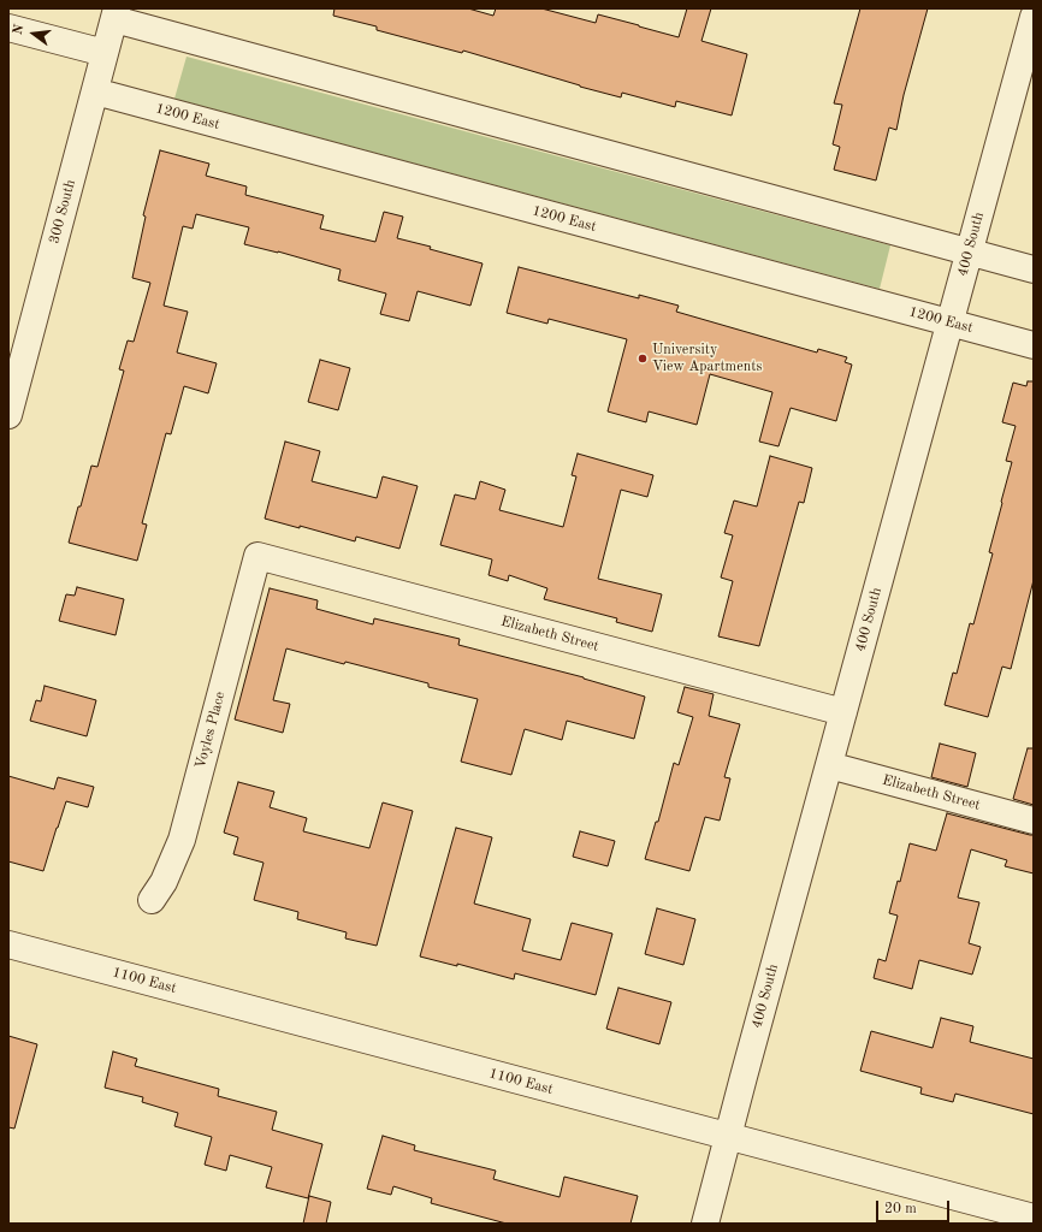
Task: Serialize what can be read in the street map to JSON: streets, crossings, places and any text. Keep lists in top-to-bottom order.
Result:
{
  "streets": {
    "street": [
      "1200 East",
      "300 South",
      "400 South",
      "Elizabeth Street",
      "Voyles Place",
      "1100 East"
    ]
  },
  "crossings": [
    ["1200 East", "300 South"],
    ["1200 East", "400 South"],
    ["400 South", "Elizabeth Street"],
    ["400 South", "1100 East"],
    ["Elizabeth Street", "Voyles Place"]
  ],
  "places": ["University View Apartments"],
  "scale_bar": "20 m",
  "north": "left"
}
